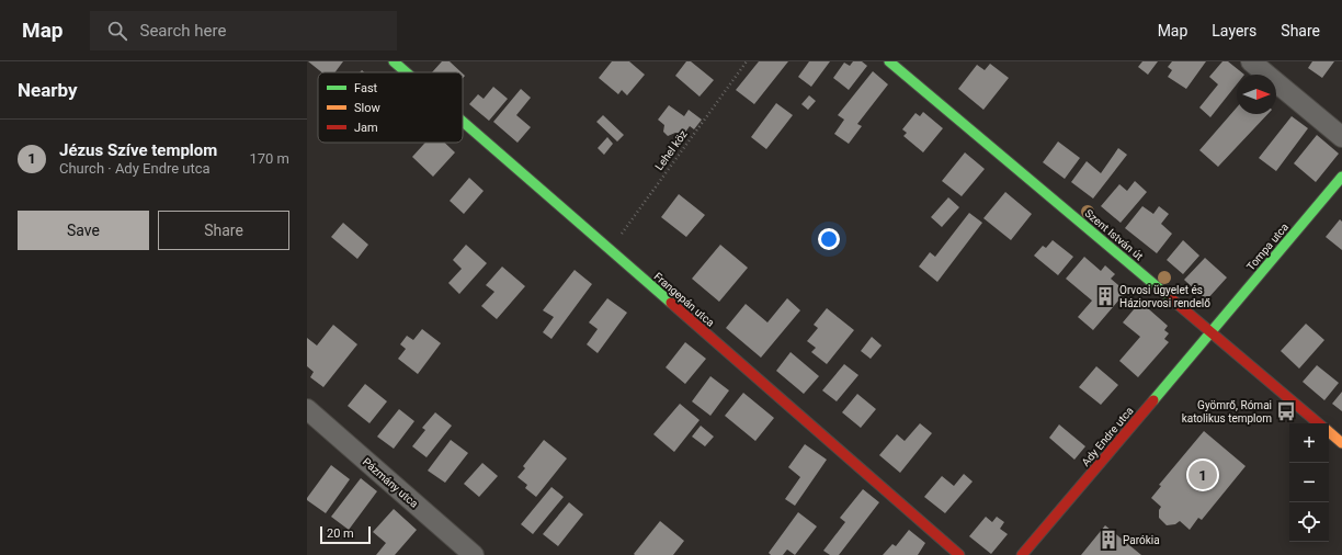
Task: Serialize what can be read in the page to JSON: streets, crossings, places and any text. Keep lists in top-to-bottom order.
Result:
{
  "streets": {
    "street": [
      "Szent István út",
      "Tompa utca",
      "Frangepán utca",
      "Ady Endre utca",
      "Pázmány utca"
    ],
    "path": ["Lehel köz"]
  },
  "crossings": [
    ["Lehel köz", "Frangepán utca"],
    ["Szent István út", "Tompa utca"],
    ["Szent István út", "Ady Endre utca"],
    ["Tompa utca", "Ady Endre utca"]
  ],
  "places": {
    "building": ["Orvosi ügyelet és Háziorvosi rendelő", "Parókia"],
    "bus stop": ["Gyömrő, Római katolikus templom"]
  },
  "legend": ["Fast", "Slow", "Jam"],
  "scale_bar": "20 m",
  "north": "right",
  "page": {
    "header": "Map",
    "search": "Search here",
    "nav": ["Map", "Layers", "Share"],
    "heading": "Nearby",
    "list": [
      {
        "mark": "1",
        "name": "Jézus Szíve templom",
        "note": "Church · Ady Endre utca",
        "value": "170 m"
      }
    ],
    "buttons": ["Save", "Share"],
    "map_buttons": ["+", "−"],
    "pins": "1",
    "scale": "20 m"
  }
}
